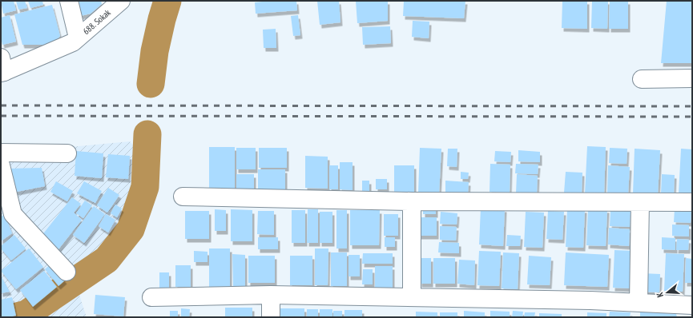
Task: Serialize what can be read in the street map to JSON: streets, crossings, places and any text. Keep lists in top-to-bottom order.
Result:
{
  "streets": {
    "street": ["688. Sokak"]
  },
  "north": "left"
}
